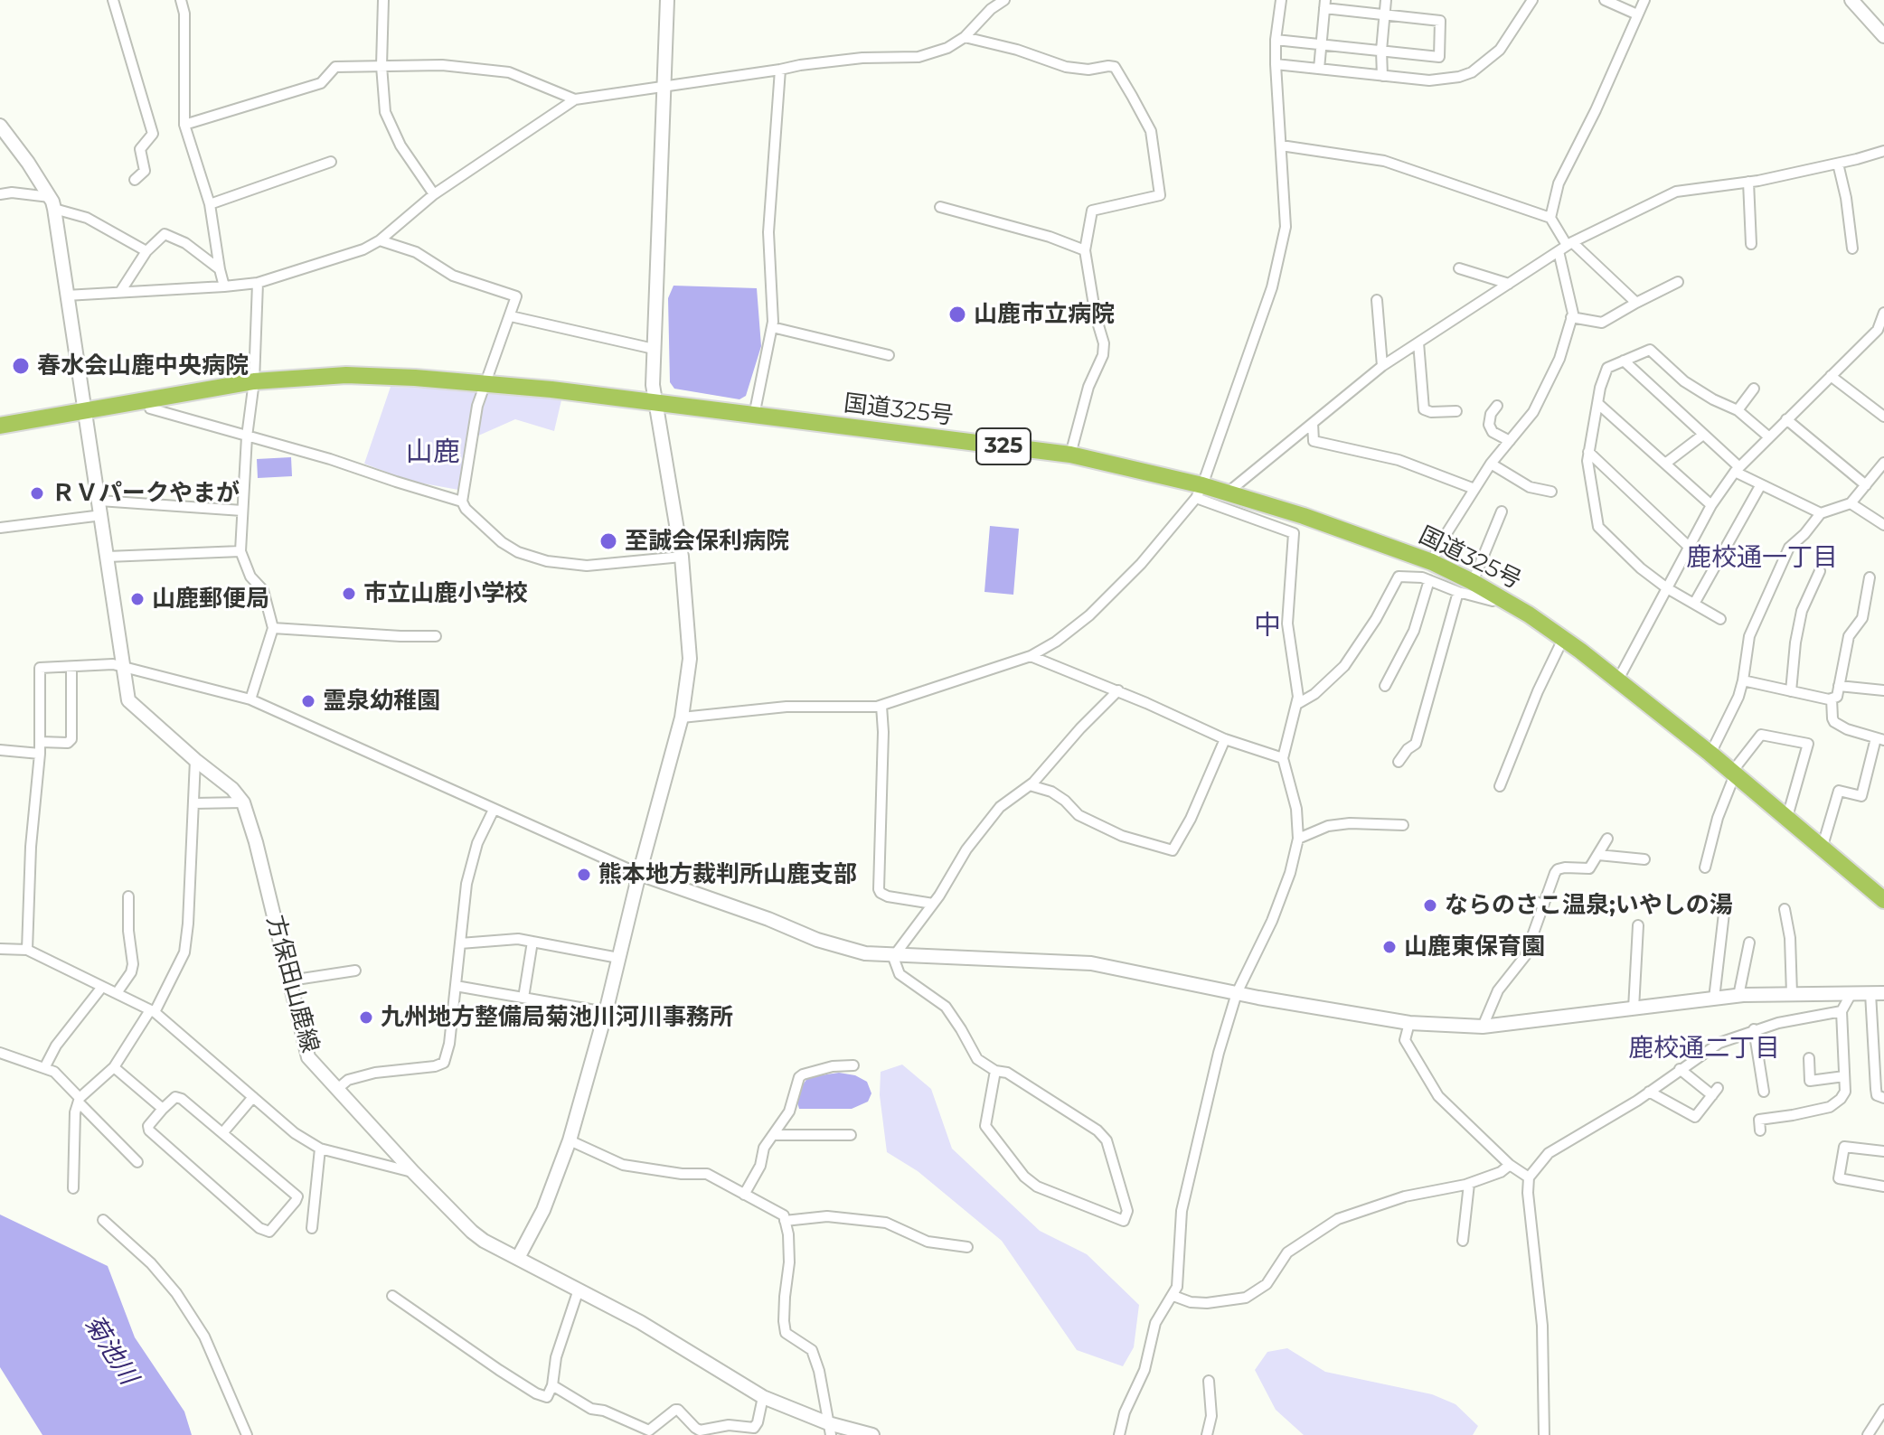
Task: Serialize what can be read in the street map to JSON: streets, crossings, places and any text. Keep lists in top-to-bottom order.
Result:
{
  "streets": {
    "highway": ["国道325号", "325"],
    "street": ["方保田山鹿線"]
  },
  "crossings": [
    ["国道325号", "方保田山鹿線"]
  ],
  "districts": [
    "山鹿",
    "鹿校通一丁目",
    "中",
    "鹿校通二丁目"
  ],
  "water": ["菊池川"],
  "places": [
    "山鹿市立病院",
    "春水会山鹿中央病院",
    "ＲＶパークやまが",
    "至誠会保利病院",
    "市立山鹿小学校",
    "山鹿郵便局",
    "霊泉幼稚園",
    "熊本地方裁判所山鹿支部",
    "ならのさこ温泉;いやしの湯",
    "山鹿東保育園",
    "九州地方整備局菊池川河川事務所"
  ]
}
